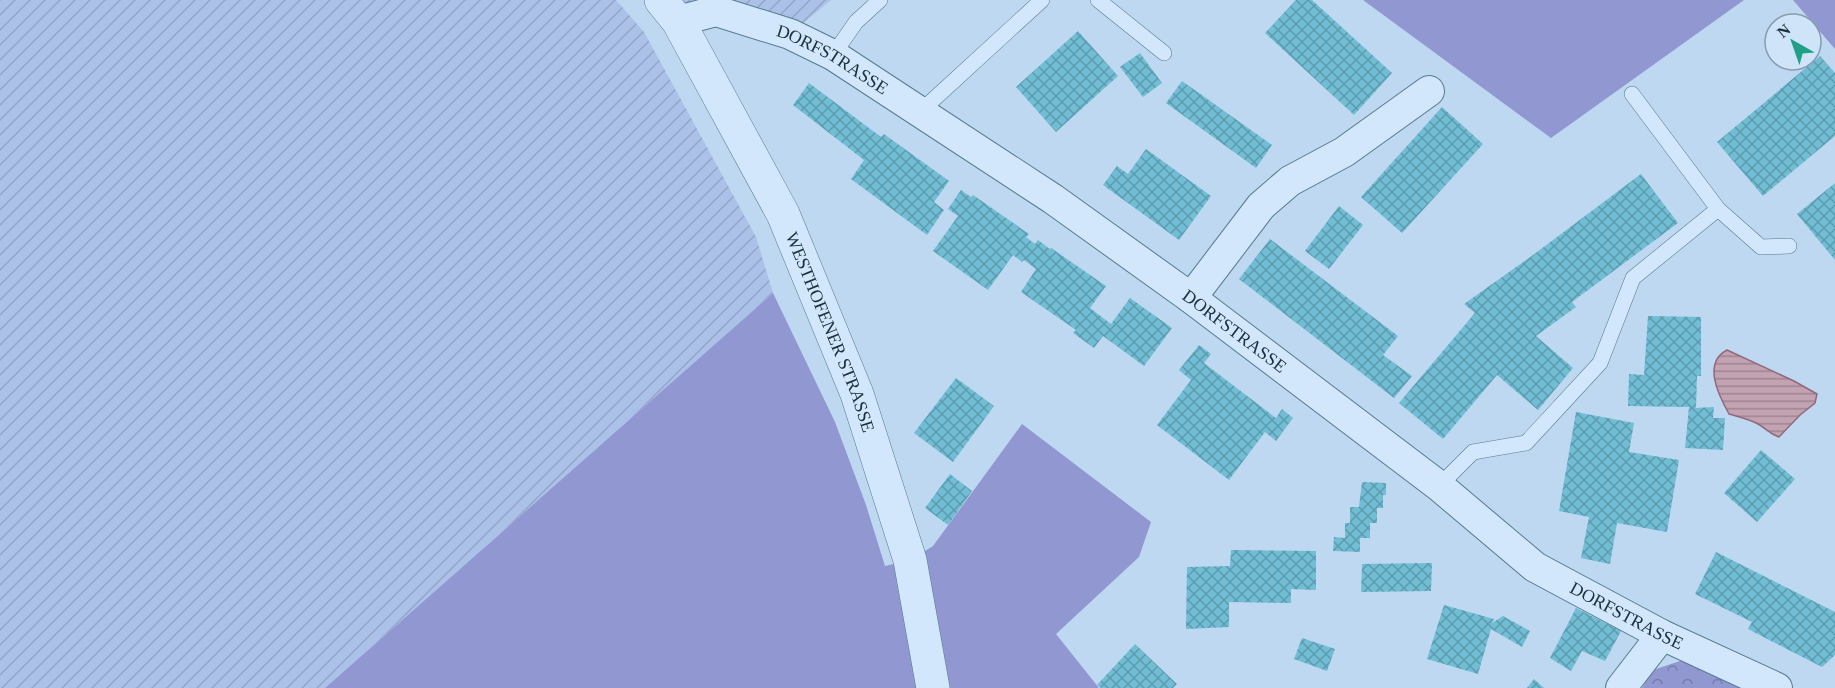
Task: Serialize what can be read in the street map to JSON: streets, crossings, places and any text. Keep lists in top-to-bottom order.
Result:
{
  "streets": {
    "street": ["DORFSTRASSE", "WESTHOFENER STRASSE"]
  },
  "crossings": [
    ["DORFSTRASSE", "WESTHOFENER STRASSE"]
  ],
  "north": "top left"
}
